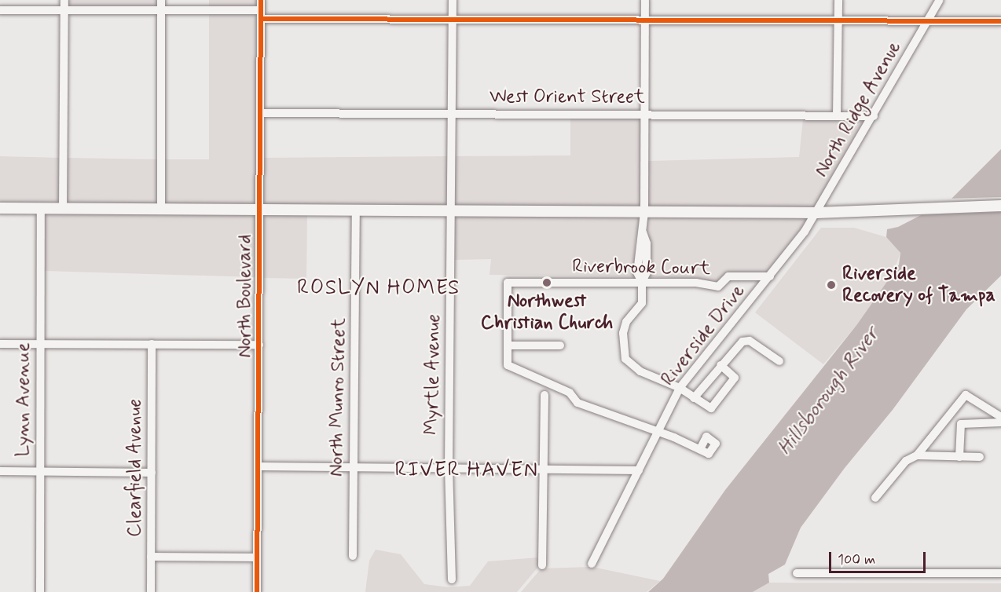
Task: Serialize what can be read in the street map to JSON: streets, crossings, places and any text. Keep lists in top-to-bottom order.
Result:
{
  "streets": {
    "street": [
      "West Orient Street",
      "North Ridge Avenue",
      "Riverbrook Court",
      "North Boulevard",
      "Riverside Drive",
      "Myrtle Avenue",
      "North Munro Street",
      "Lynn Avenue",
      "Clearfield Avenue"
    ]
  },
  "crossings": [
    ["West Orient Street", "North Ridge Avenue"],
    ["West Orient Street", "North Boulevard"],
    ["West Orient Street", "Myrtle Avenue"],
    ["North Ridge Avenue", "Riverside Drive"],
    ["Riverbrook Court", "Riverside Drive"]
  ],
  "districts": ["ROSLYN HOMES", "RIVER HAVEN"],
  "water": ["Hillsborough River"],
  "places": ["Northwest Christian Church", "Riverside Recovery of Tampa"],
  "scale_bar": "100 m"
}
